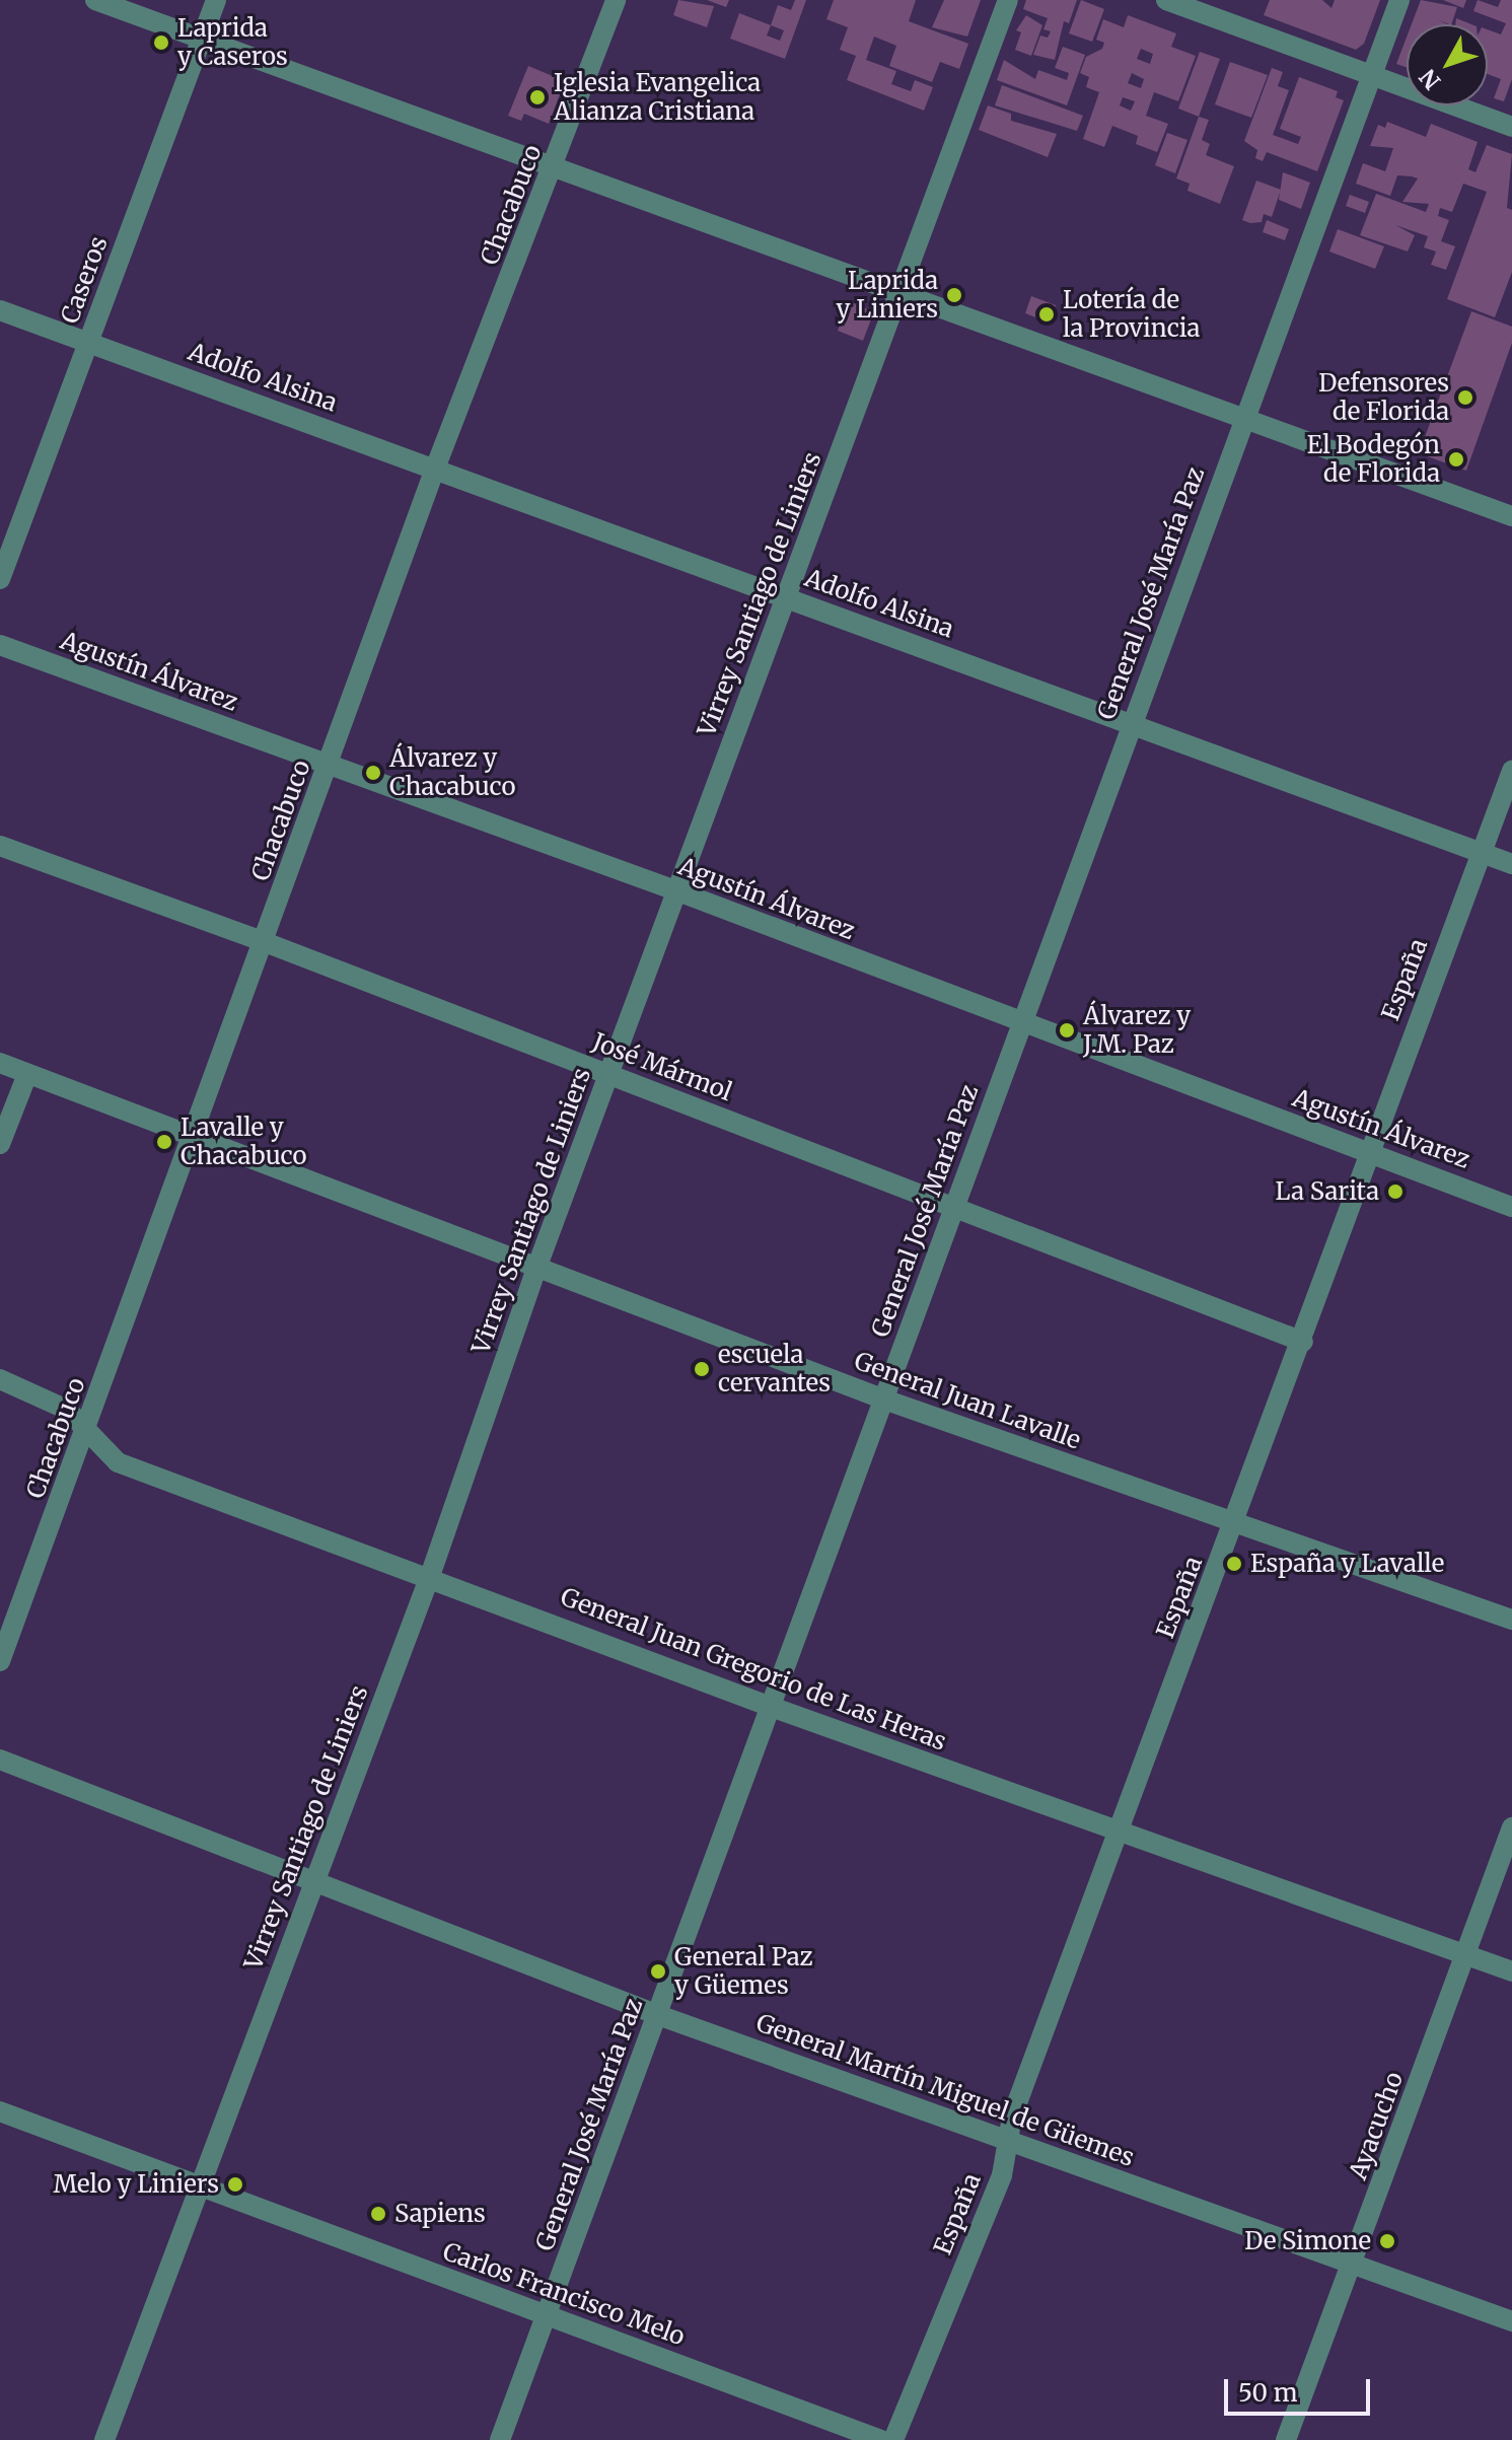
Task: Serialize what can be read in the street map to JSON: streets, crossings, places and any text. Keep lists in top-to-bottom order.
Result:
{
  "streets": {
    "street": [
      "Chacabuco",
      "Caseros",
      "Adolfo Alsina",
      "General José María Paz",
      "Virrey Santiago de Liniers",
      "Agustín Álvarez",
      "España",
      "José Mármol",
      "General Juan Lavalle",
      "General Juan Gregorio de Las Heras",
      "General Martín Miguel de Güemes",
      "Ayacucho",
      "Carlos Francisco Melo"
    ]
  },
  "crossings": [
    ["Chacabuco", "Adolfo Alsina"],
    ["Chacabuco", "Agustín Álvarez"],
    ["Chacabuco", "José Mármol"],
    ["Chacabuco", "General Juan Lavalle"],
    ["Chacabuco", "General Juan Gregorio de Las Heras"],
    ["Caseros", "Adolfo Alsina"],
    ["Adolfo Alsina", "General José María Paz"],
    ["Adolfo Alsina", "Virrey Santiago de Liniers"],
    ["Adolfo Alsina", "España"],
    ["General José María Paz", "Agustín Álvarez"],
    ["General José María Paz", "José Mármol"],
    ["General José María Paz", "General Juan Lavalle"],
    ["General José María Paz", "General Juan Gregorio de Las Heras"],
    ["General José María Paz", "General Martín Miguel de Güemes"],
    ["General José María Paz", "Carlos Francisco Melo"],
    ["Virrey Santiago de Liniers", "Agustín Álvarez"],
    ["Virrey Santiago de Liniers", "José Mármol"],
    ["Virrey Santiago de Liniers", "General Juan Lavalle"],
    ["Virrey Santiago de Liniers", "General Juan Gregorio de Las Heras"],
    ["Virrey Santiago de Liniers", "General Martín Miguel de Güemes"],
    ["Virrey Santiago de Liniers", "Carlos Francisco Melo"],
    ["Agustín Álvarez", "España"],
    ["España", "José Mármol"],
    ["España", "General Juan Lavalle"],
    ["España", "General Juan Gregorio de Las Heras"],
    ["España", "General Martín Miguel de Güemes"],
    ["General Juan Gregorio de Las Heras", "Ayacucho"],
    ["General Martín Miguel de Güemes", "Ayacucho"]
  ],
  "places": [
    "Laprida y Caseros",
    "Iglesia Evangelica Alianza Cristiana",
    "Laprida y Liniers",
    "Lotería de la Provincia",
    "Defensores de Florida",
    "El Bodegón de Florida",
    "Álvarez y Chacabuco",
    "Álvarez y J.M. Paz",
    "Lavalle y Chacabuco",
    "La Sarita",
    "escuela cervantes",
    "España y Lavalle",
    "General Paz y Güemes",
    "Melo y Liniers",
    "Sapiens",
    "De Simone"
  ],
  "scale_bar": "50 m",
  "north": "bottom left"
}
